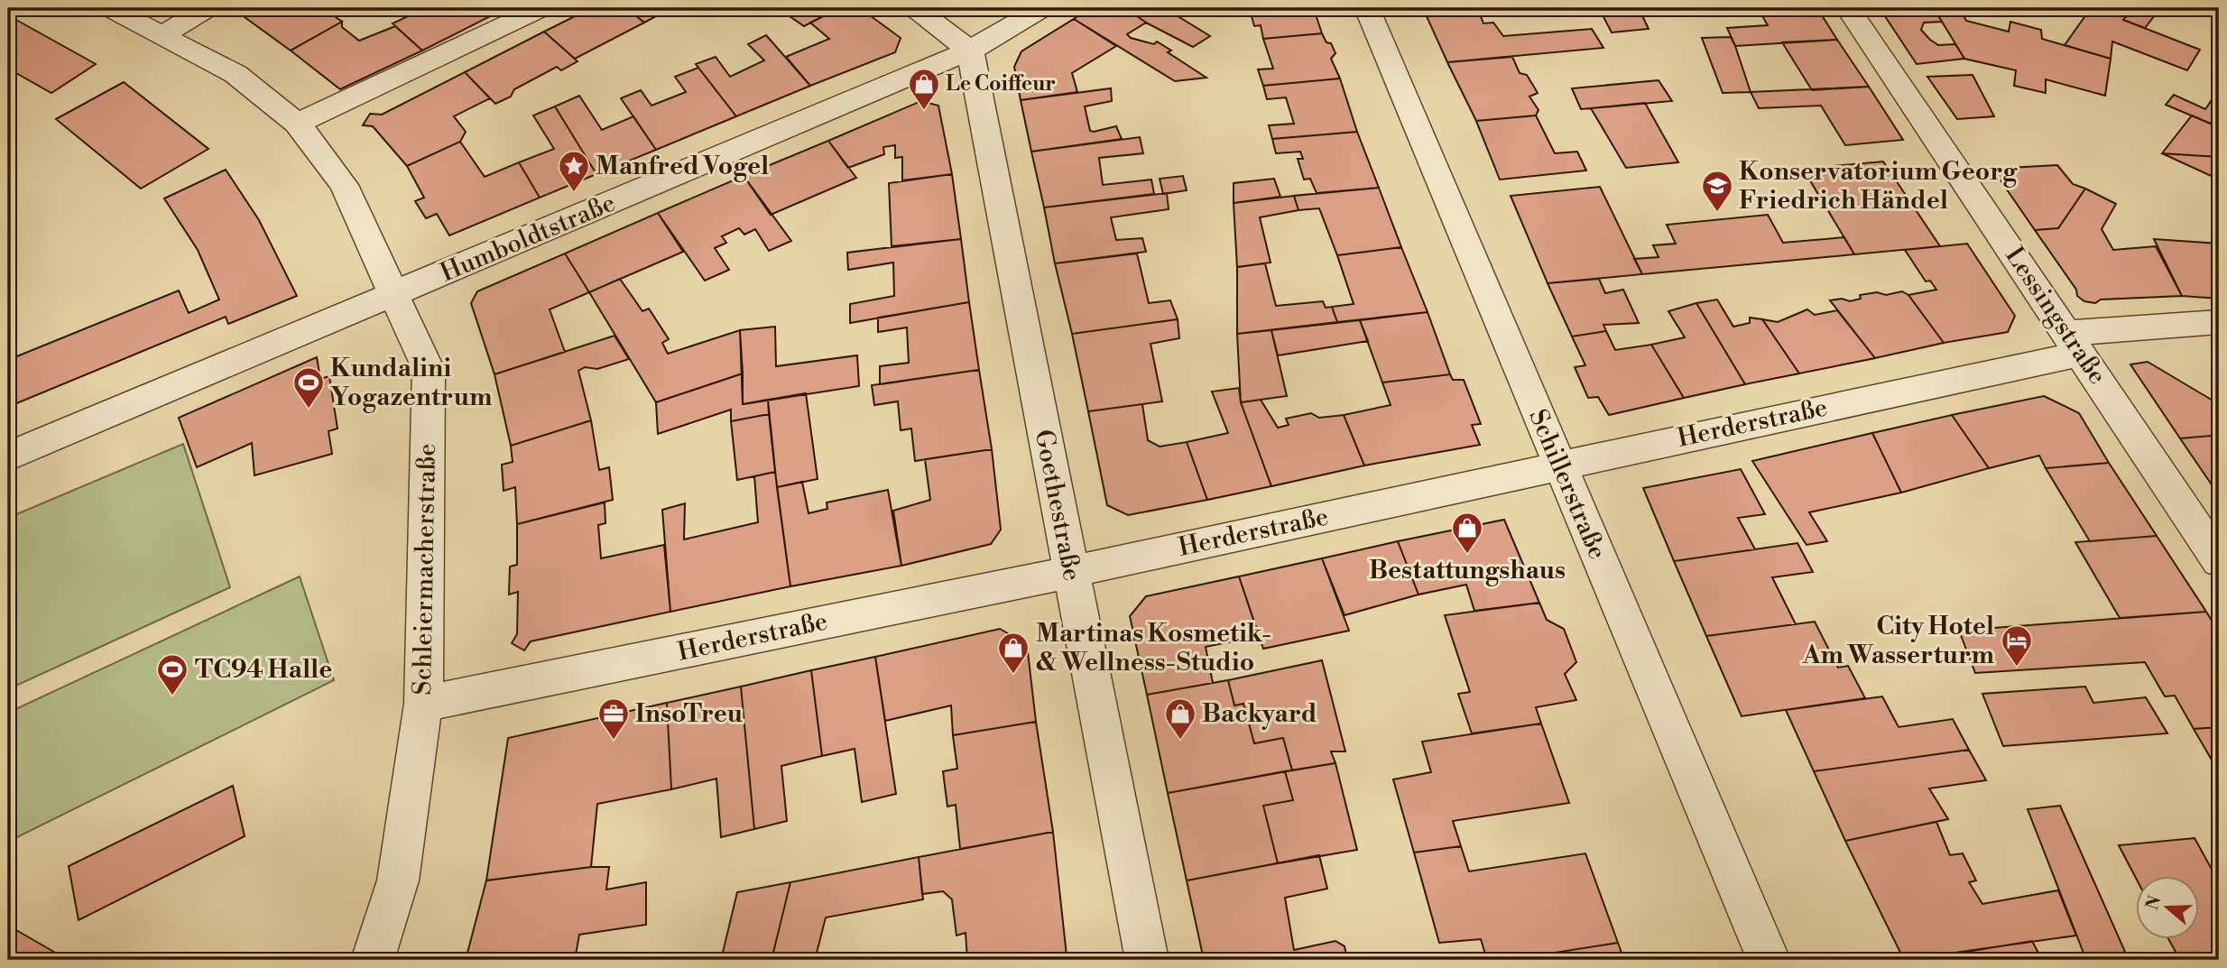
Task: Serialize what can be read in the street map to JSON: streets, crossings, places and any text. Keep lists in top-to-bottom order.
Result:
{
  "streets": {
    "street": [
      "Humboldtstraße",
      "Lessingstraße",
      "Herderstraße",
      "Schillerstraße",
      "Goethestraße",
      "Schleiermacherstraße"
    ]
  },
  "crossings": [
    ["Humboldtstraße", "Goethestraße"],
    ["Humboldtstraße", "Schleiermacherstraße"],
    ["Lessingstraße", "Herderstraße"],
    ["Herderstraße", "Schillerstraße"],
    ["Herderstraße", "Goethestraße"],
    ["Herderstraße", "Schleiermacherstraße"]
  ],
  "places": {
    "shop": [
      "Le Coiffeur",
      "Bestattungshaus",
      "Martinas Kosmetik- & Wellness-Studio",
      "Backyard"
    ],
    "place": ["Manfred Vogel"],
    "school or university": ["Konservatorium Georg Friedrich Händel"],
    "sports": ["Kundalini Yogazentrum", "TC94 Halle"],
    "hotel": ["City Hotel Am Wasserturm"],
    "office": ["InsoTreu"]
  },
  "north": "left"
}
